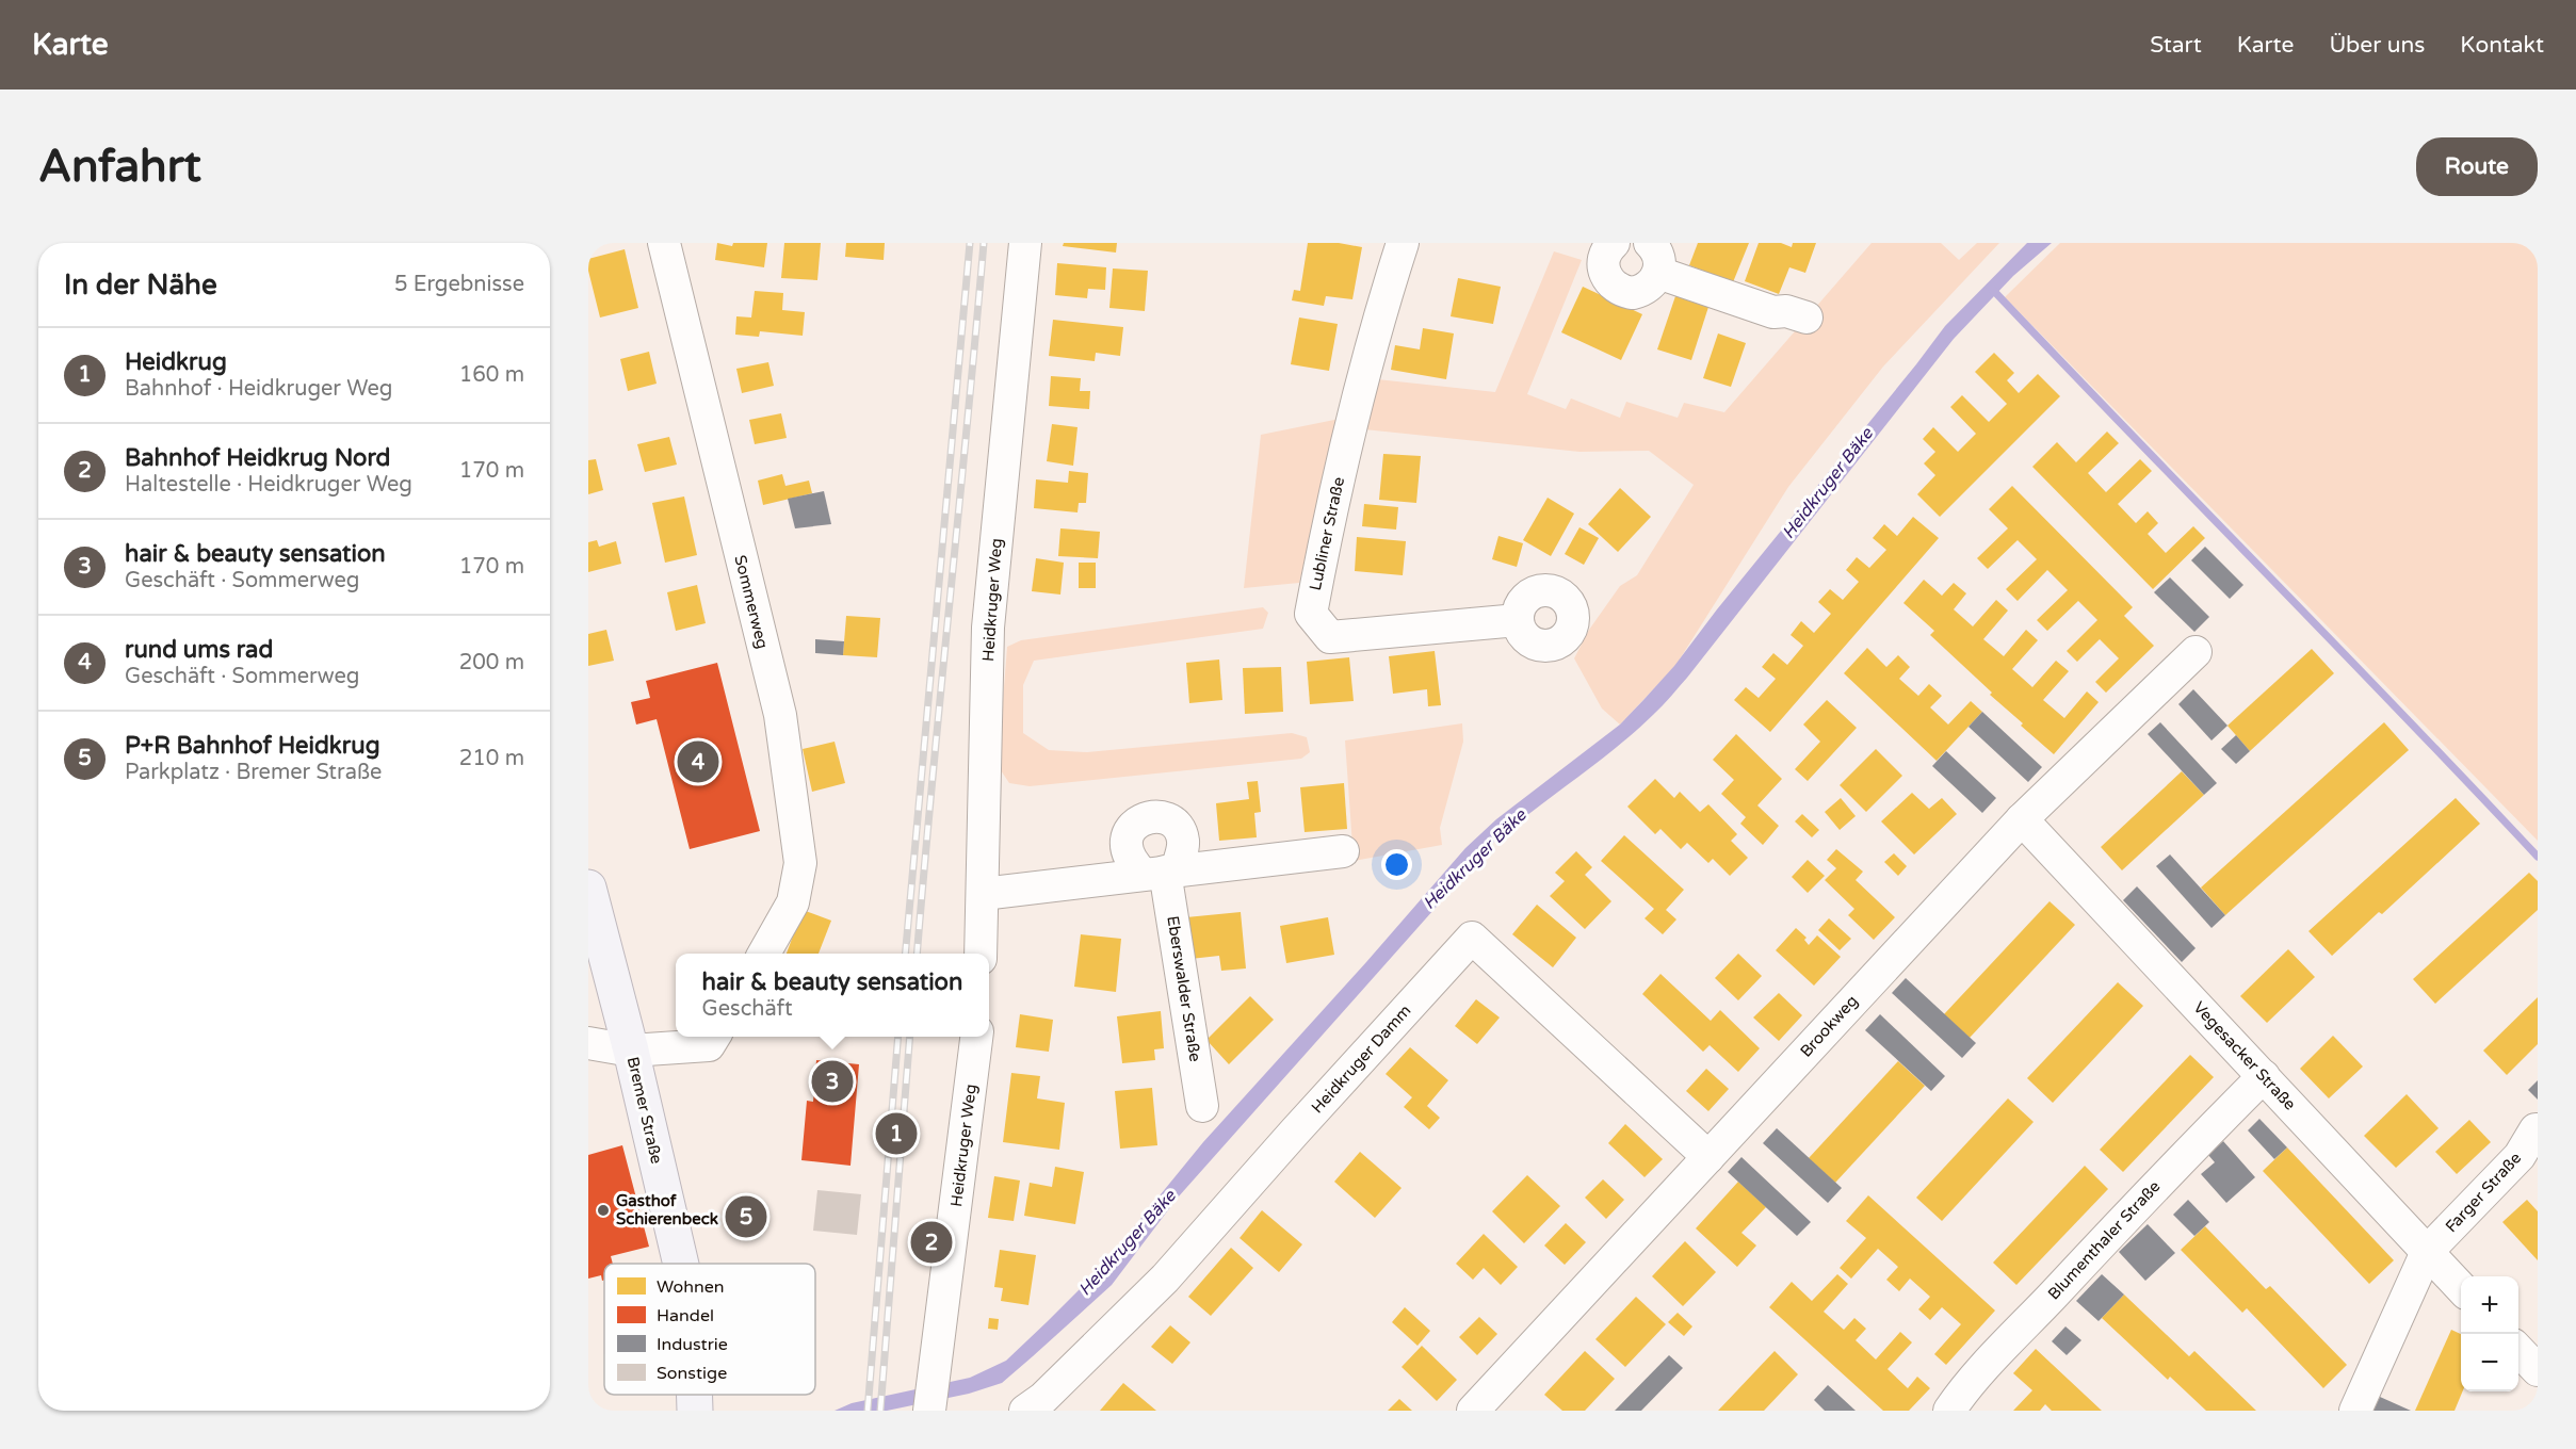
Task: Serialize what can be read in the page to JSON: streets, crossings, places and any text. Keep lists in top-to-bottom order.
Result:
{
  "streets": {
    "main road": ["Bremer Straße"],
    "street": [
      "Lubliner Straße",
      "Heidkruger Weg",
      "Sommerweg",
      "Eberswalder Straße",
      "Brookweg",
      "Vegesacker Straße",
      "Heidkruger Damm",
      "Farger Straße",
      "Blumenthaler Straße"
    ]
  },
  "crossings": [
    ["Brookweg", "Vegesacker Straße"],
    ["Brookweg", "Heidkruger Damm"],
    ["Vegesacker Straße", "Farger Straße"],
    ["Vegesacker Straße", "Blumenthaler Straße"]
  ],
  "water": ["Heidkruger Bäke"],
  "places": ["Gasthof Schierenbeck"],
  "legend": [
    "Wohnen",
    "Handel",
    "Industrie",
    "Sonstige"
  ],
  "page": {
    "header": "Karte",
    "nav": [
      "Start",
      "Karte",
      "Über uns",
      "Kontakt"
    ],
    "buttons": "Route",
    "title": "Anfahrt",
    "heading": ["In der Nähe", "5 Ergebnisse"],
    "list": [
      {
        "mark": "1",
        "name": "Heidkrug",
        "note": "Bahnhof · Heidkruger Weg",
        "value": "160 m"
      },
      {
        "mark": "2",
        "name": "Bahnhof Heidkrug Nord",
        "note": "Haltestelle · Heidkruger Weg",
        "value": "170 m"
      },
      {
        "mark": "3",
        "name": "hair & beauty sensation",
        "note": "Geschäft · Sommerweg",
        "value": "170 m"
      },
      {
        "mark": "4",
        "name": "rund ums rad",
        "note": "Geschäft · Sommerweg",
        "value": "200 m"
      },
      {
        "mark": "5",
        "name": "P+R Bahnhof Heidkrug",
        "note": "Parkplatz · Bremer Straße",
        "value": "210 m"
      }
    ],
    "pins": [
      "4",
      "3",
      "1",
      "5",
      "2"
    ],
    "popup": ["hair & beauty sensation", "Geschäft"],
    "map_buttons": ["+", "−"]
  }
}
